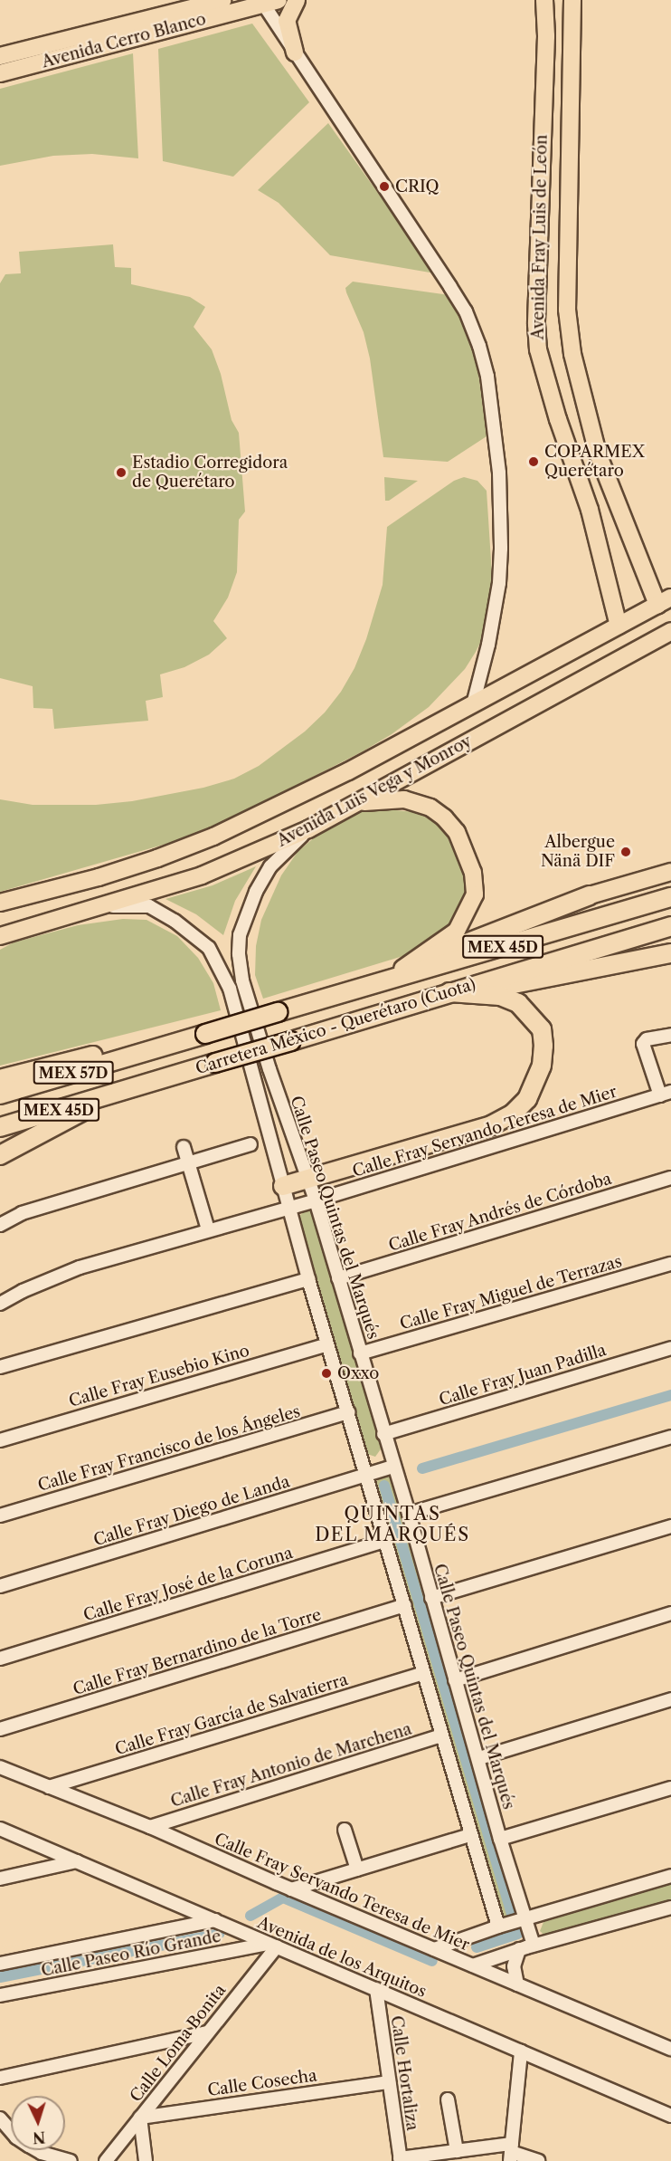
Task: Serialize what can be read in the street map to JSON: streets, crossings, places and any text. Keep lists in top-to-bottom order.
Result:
{
  "streets": {
    "highway": ["MEX 45D", "Carretera México - Querétaro (Cuota)", "MEX 57D"],
    "main road": ["Avenida Cerro Blanco", "Avenida Fray Luis de León", "Avenida Luis Vega y Monroy"],
    "street": [
      "Calle Fray Servando Teresa de Mier",
      "Calle Fray Andrés de Córdoba",
      "Calle Paseo Quintas del Marqués",
      "Calle Fray Miguel de Terrazas",
      "Calle Fray Juan Padilla",
      "Calle Fray Eusebio Kino",
      "Calle Fray Francisco de los Ángeles",
      "Calle Fray Diego de Landa",
      "Calle Fray José de la Coruna",
      "Calle Fray Bernardino de la Torre",
      "Calle Fray García de Salvatierra",
      "Calle Fray Antonio de Marchena",
      "Calle Paseo Río Grande",
      "Avenida de los Arquitos",
      "Calle Loma Bonita",
      "Calle Hortaliza",
      "Calle Cosecha"
    ]
  },
  "crossings": [
    ["Avenida Fray Luis de León", "Avenida Luis Vega y Monroy"],
    ["Avenida Luis Vega y Monroy", "Calle Paseo Quintas del Marqués"],
    ["Calle Fray Servando Teresa de Mier", "Calle Paseo Quintas del Marqués"],
    ["Calle Fray Servando Teresa de Mier", "Calle Fray García de Salvatierra"],
    ["Calle Fray Servando Teresa de Mier", "Calle Fray Antonio de Marchena"],
    ["Calle Fray Andrés de Córdoba", "Calle Paseo Quintas del Marqués"],
    ["Calle Paseo Quintas del Marqués", "Calle Fray Miguel de Terrazas"],
    ["Calle Paseo Quintas del Marqués", "Calle Fray Juan Padilla"],
    ["Calle Paseo Quintas del Marqués", "Calle Fray Diego de Landa"],
    ["Calle Paseo Río Grande", "Avenida de los Arquitos"],
    ["Calle Paseo Río Grande", "Calle Loma Bonita"],
    ["Avenida de los Arquitos", "Calle Loma Bonita"],
    ["Avenida de los Arquitos", "Calle Hortaliza"],
    ["Calle Loma Bonita", "Calle Cosecha"],
    ["Calle Hortaliza", "Calle Cosecha"]
  ],
  "districts": ["QUINTAS DEL MARQUÉS"],
  "places": [
    "CRIQ",
    "COPARMEX Querétaro",
    "Estadio Corregidora de Querétaro",
    "Albergue Nänä DIF",
    "Oxxo"
  ],
  "north": "bottom"
}
